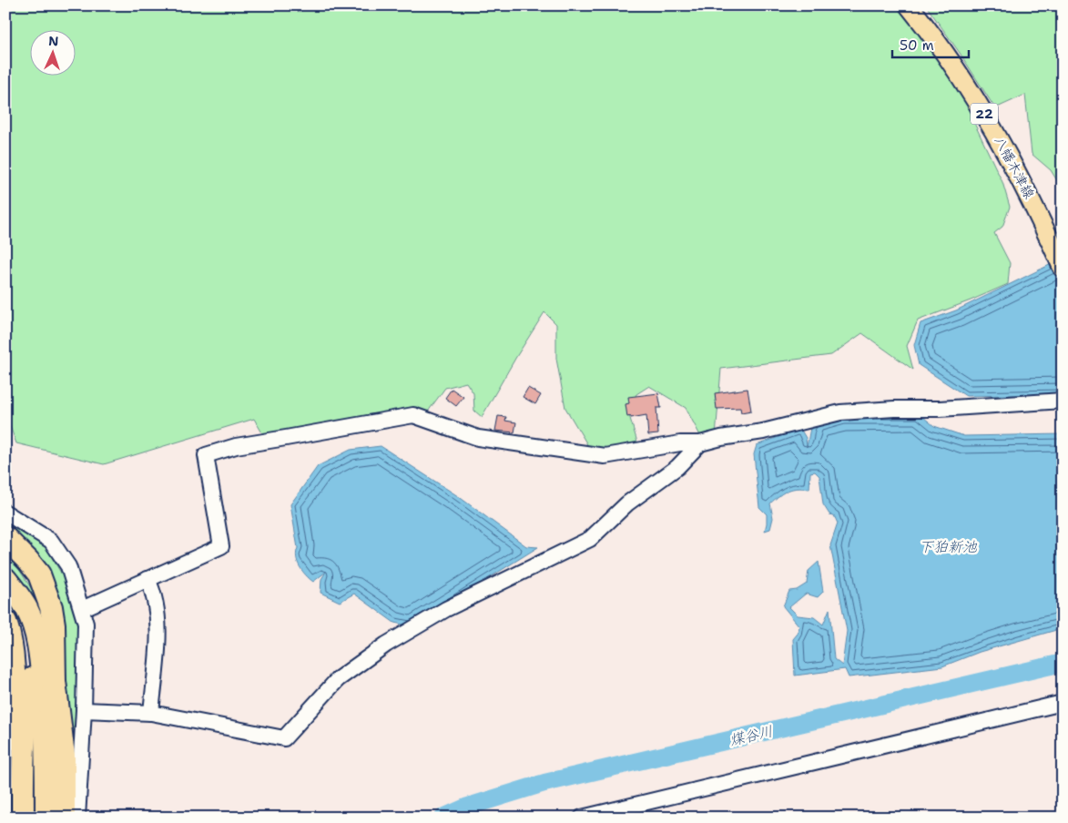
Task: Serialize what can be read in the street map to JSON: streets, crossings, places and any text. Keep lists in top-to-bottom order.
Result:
{
  "streets": {
    "main road": ["22", "八幡木津線"]
  },
  "water": ["下狛新池", "煤谷川"],
  "scale_bar": "50 m",
  "north": "top"
}
